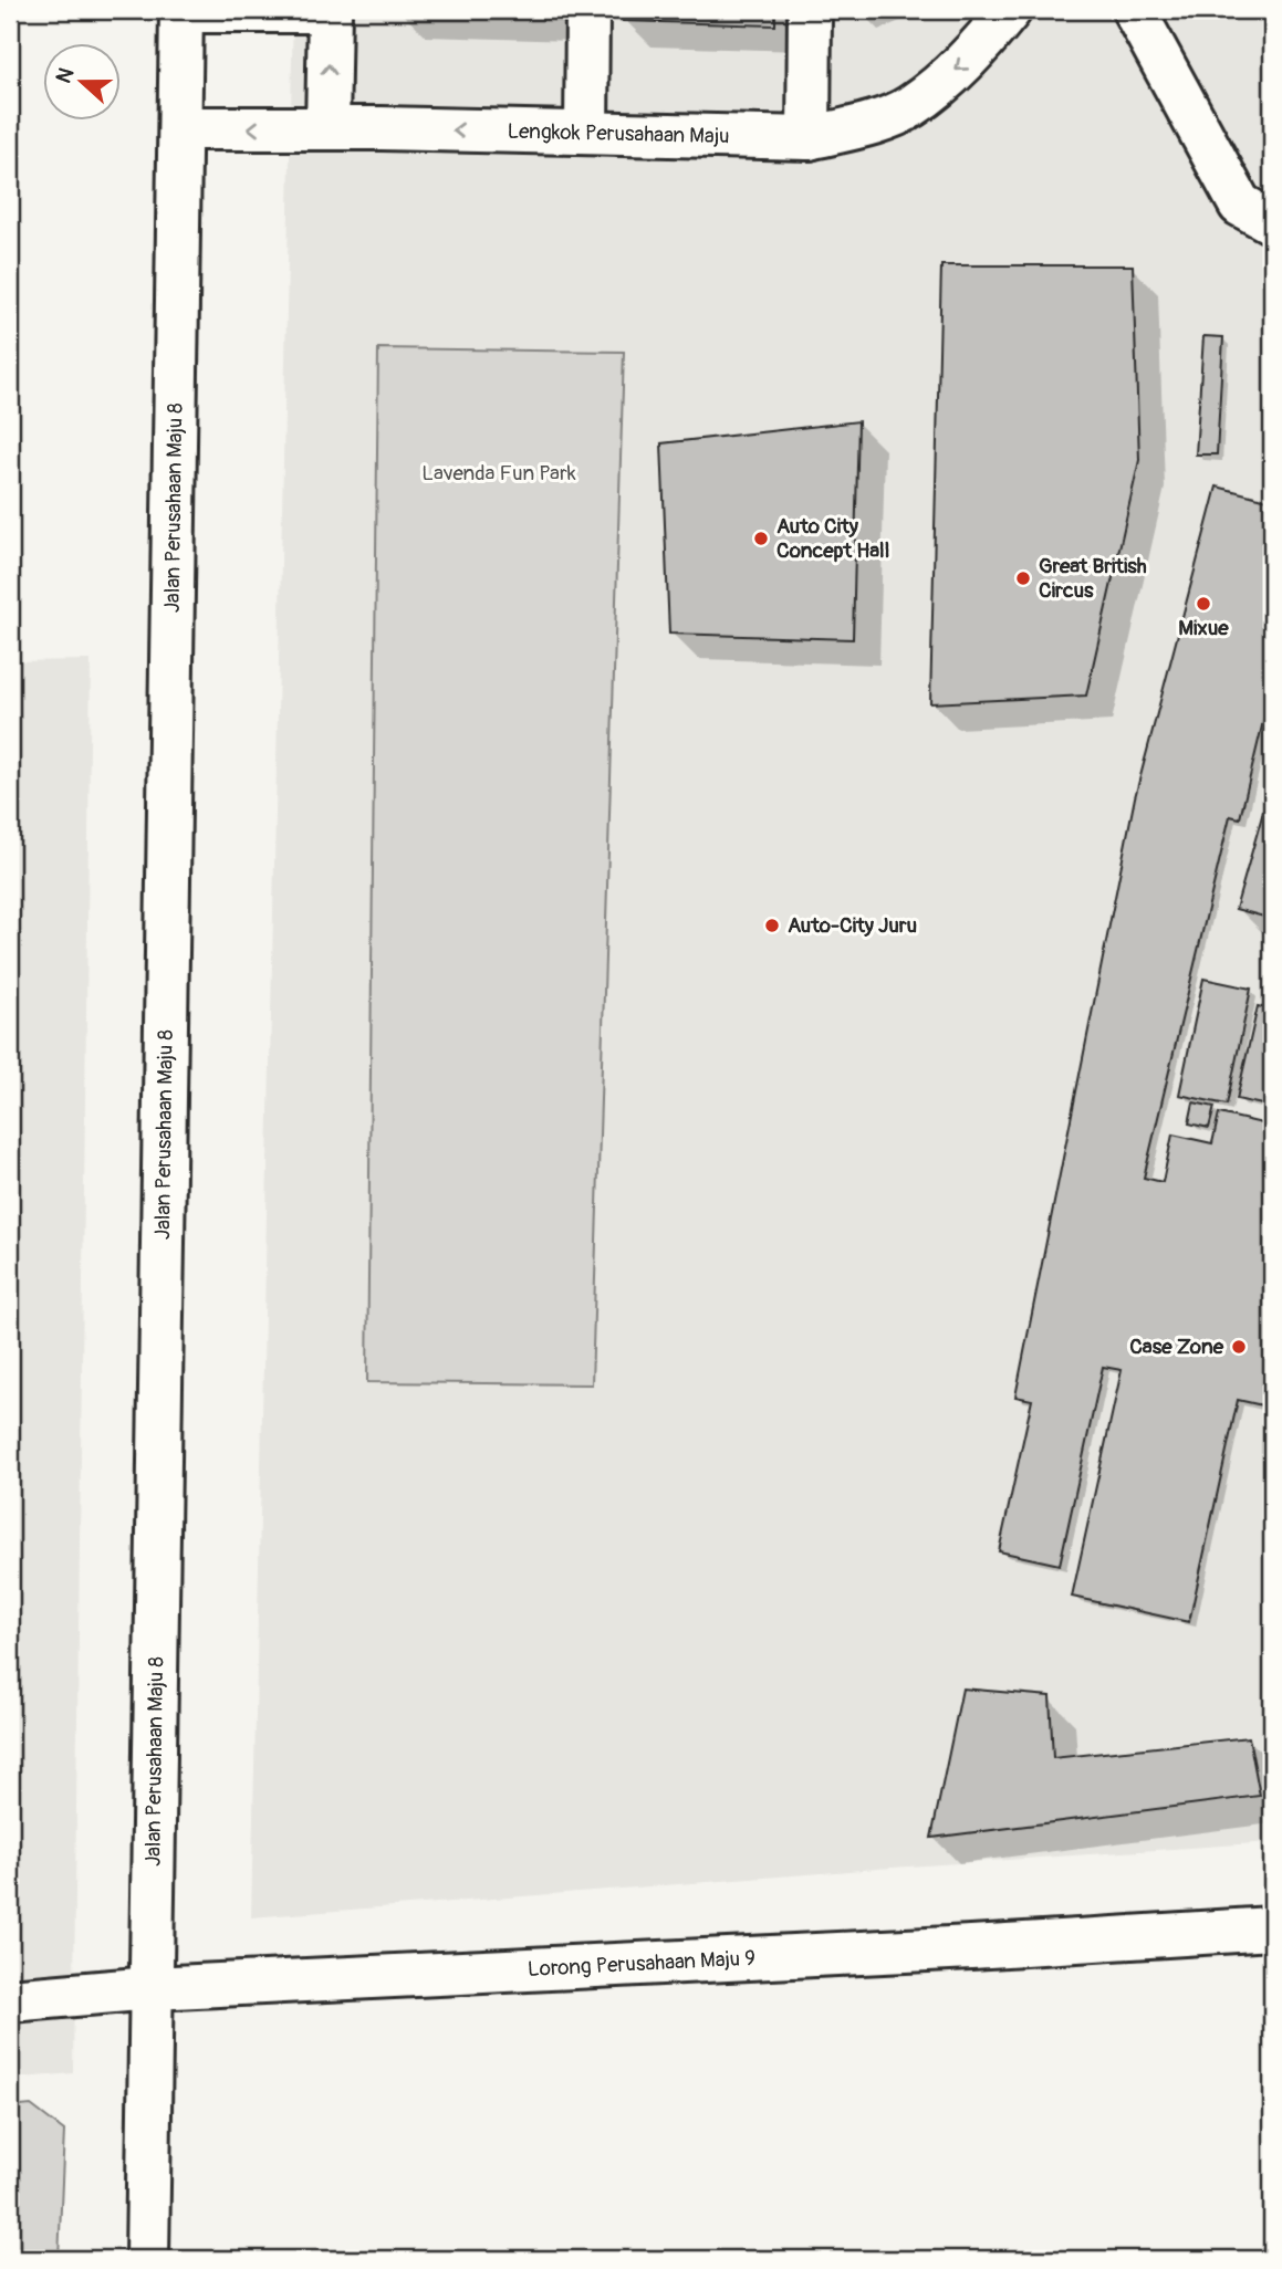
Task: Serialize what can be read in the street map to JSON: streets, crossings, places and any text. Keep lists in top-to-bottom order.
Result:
{
  "streets": {
    "street": ["Lengkok Perusahaan Maju", "Jalan Perusahaan Maju 8", "Lorong Perusahaan Maju 9"]
  },
  "crossings": [
    ["Lengkok Perusahaan Maju", "Jalan Perusahaan Maju 8"],
    ["Jalan Perusahaan Maju 8", "Lorong Perusahaan Maju 9"]
  ],
  "one_way": ["Lengkok Perusahaan Maju"],
  "parks": ["Lavenda Fun Park"],
  "places": [
    "Auto City Concept Hall",
    "Great British Circus",
    "Mixue",
    "Auto-City Juru",
    "Case Zone"
  ],
  "north": "left"
}
